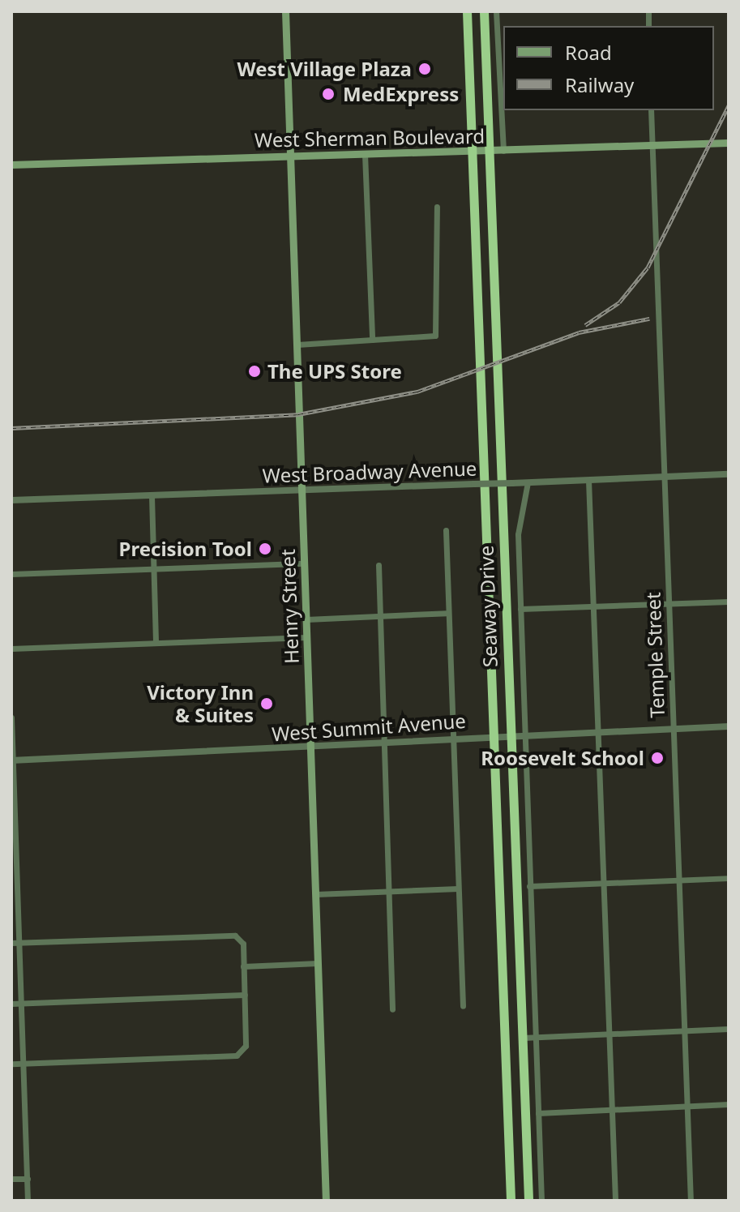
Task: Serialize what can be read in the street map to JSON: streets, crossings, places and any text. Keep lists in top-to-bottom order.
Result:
{
  "streets": {
    "highway": ["Seaway Drive"],
    "main road": ["West Sherman Boulevard", "Henry Street"],
    "street": ["West Broadway Avenue", "Temple Street", "West Summit Avenue"]
  },
  "crossings": [
    ["West Sherman Boulevard", "Henry Street"],
    ["West Sherman Boulevard", "Seaway Drive"],
    ["West Sherman Boulevard", "Temple Street"],
    ["West Broadway Avenue", "Henry Street"],
    ["West Broadway Avenue", "Temple Street"],
    ["Henry Street", "West Summit Avenue"],
    ["Seaway Drive", "West Summit Avenue"],
    ["Temple Street", "West Summit Avenue"]
  ],
  "places": [
    "West Village Plaza",
    "MedExpress",
    "The UPS Store",
    "Precision Tool",
    "Victory Inn & Suites",
    "Roosevelt School"
  ],
  "legend": ["Road", "Railway"]
}
